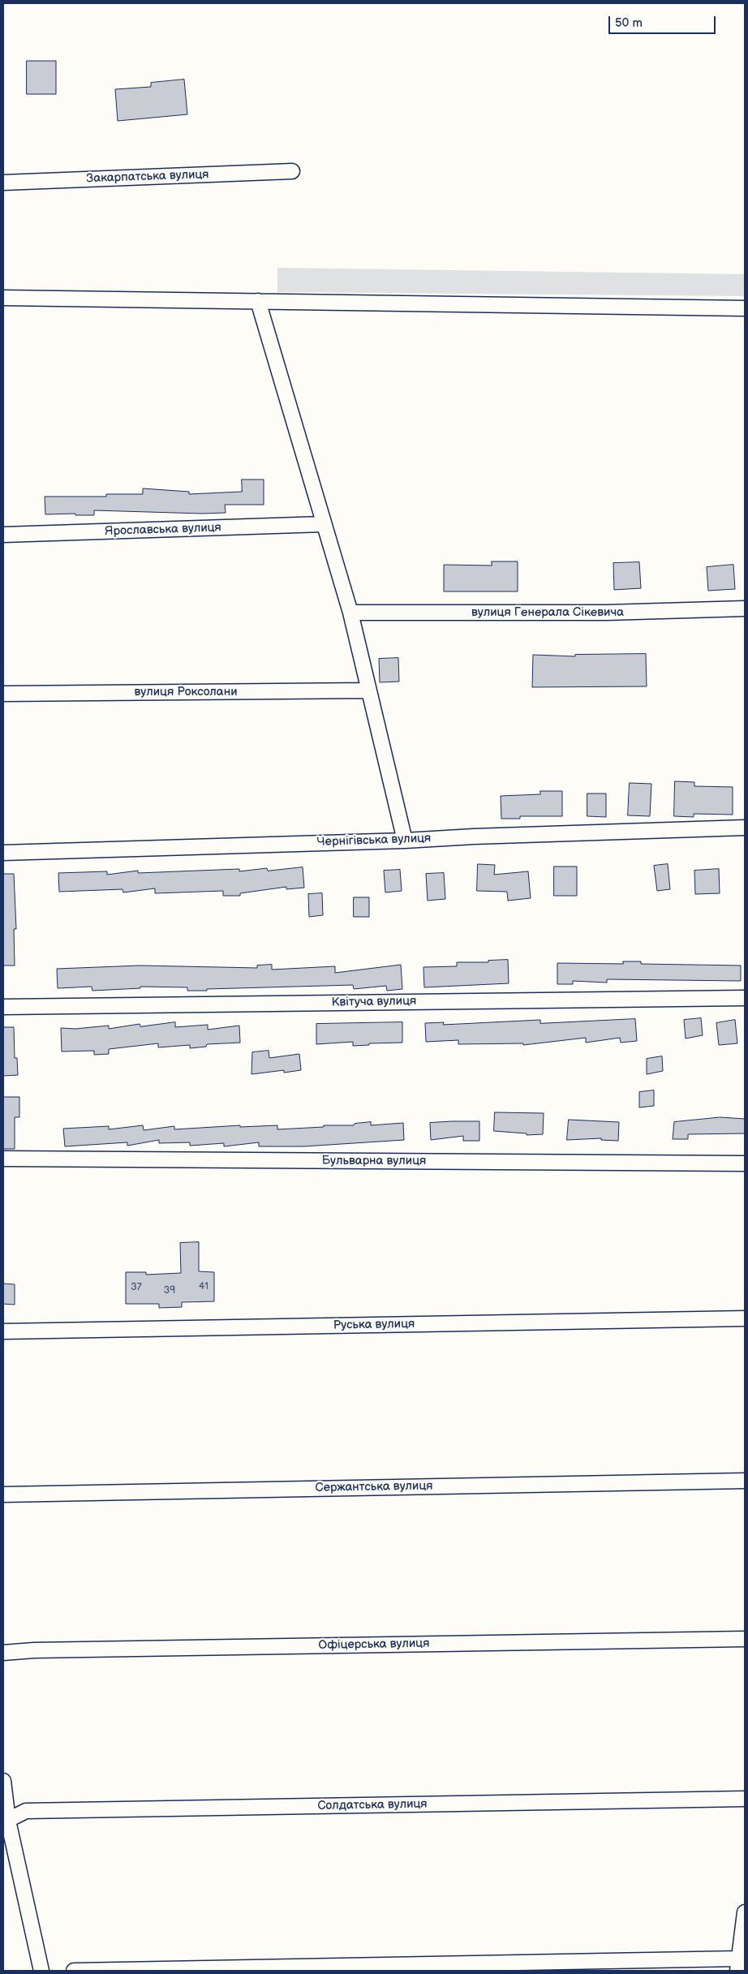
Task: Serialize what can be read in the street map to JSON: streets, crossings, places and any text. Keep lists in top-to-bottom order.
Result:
{
  "streets": {
    "street": [
      "Закарпатська вулиця",
      "Ярославська вулиця",
      "вулиця Генерала Сікевича",
      "вулиця Роксолани",
      "Чернігівська вулиця",
      "Квітуча вулиця",
      "Бульварна вулиця",
      "Руська вулиця",
      "Сержантська вулиця",
      "Офіцерська вулиця",
      "Солдатська вулиця"
    ]
  },
  "house_numbers": ["41", "37", "39"],
  "scale_bar": "50 m"
}
